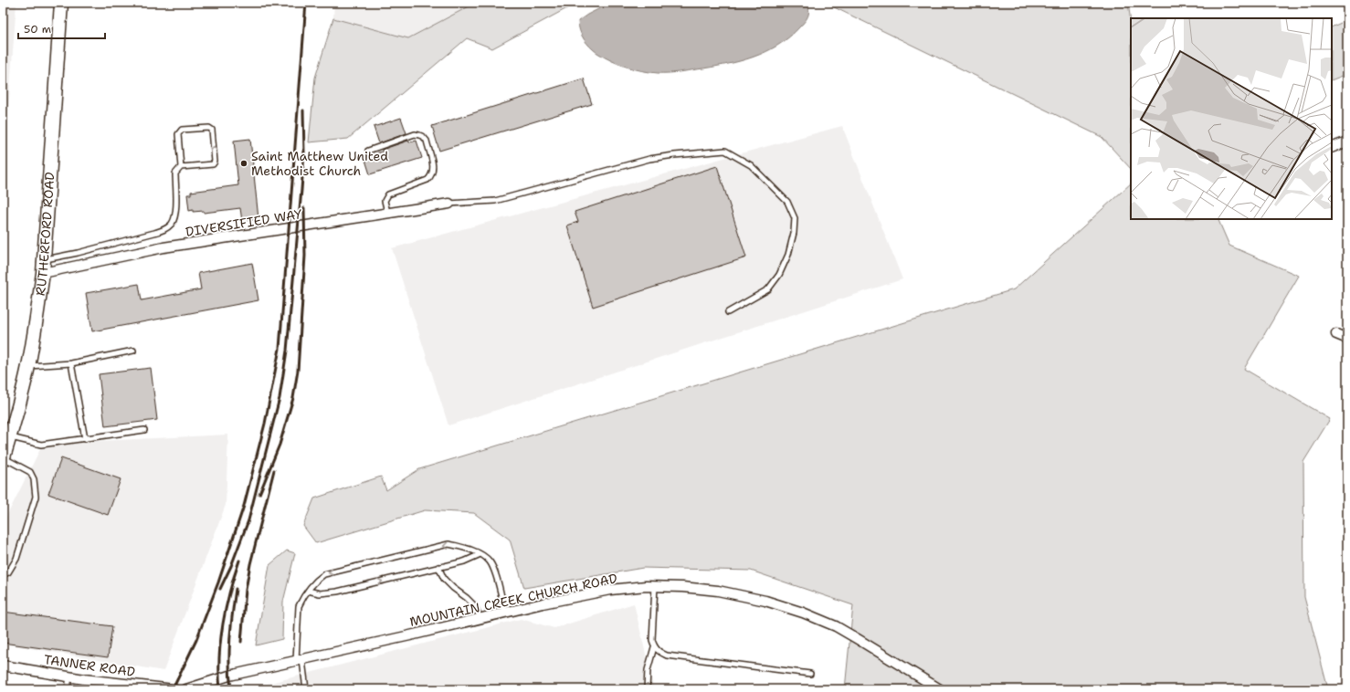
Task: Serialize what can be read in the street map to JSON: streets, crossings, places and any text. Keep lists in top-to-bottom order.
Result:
{
  "streets": {
    "street": [
      "DIVERSIFIED WAY",
      "RUTHERFORD ROAD",
      "MOUNTAIN CREEK CHURCH ROAD",
      "TANNER ROAD"
    ]
  },
  "crossings": [
    ["DIVERSIFIED WAY", "RUTHERFORD ROAD"]
  ],
  "places": ["Saint Matthew United Methodist Church"],
  "scale_bar": "50 m"
}
